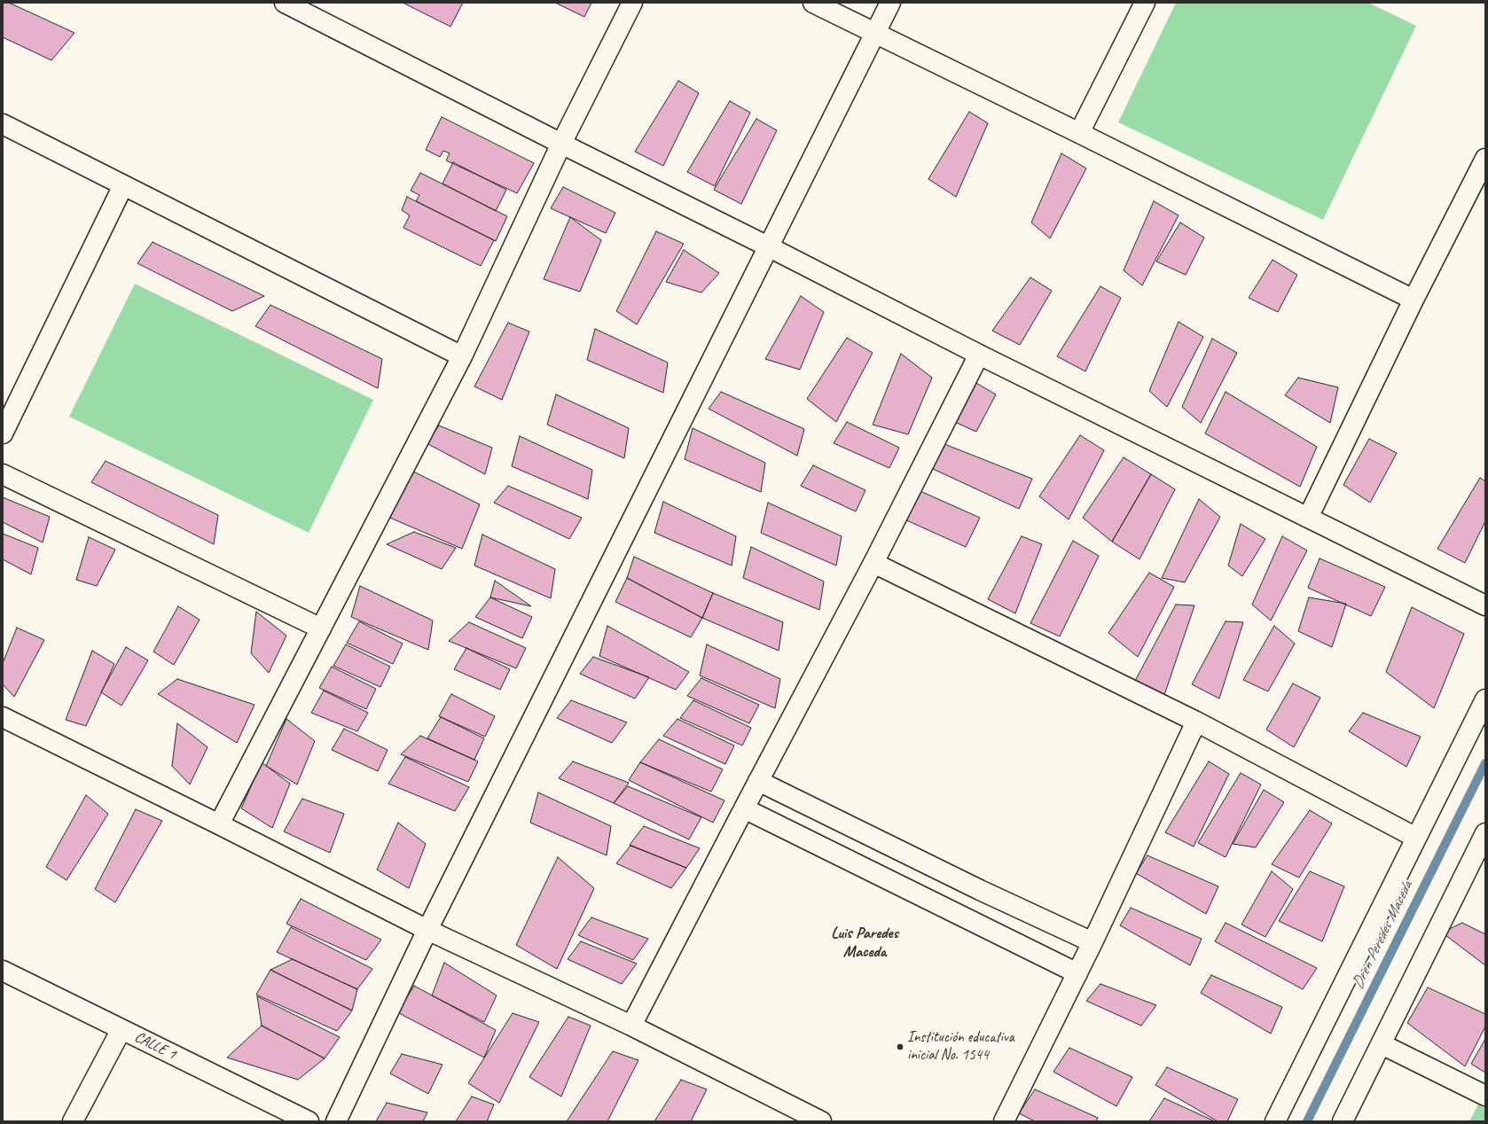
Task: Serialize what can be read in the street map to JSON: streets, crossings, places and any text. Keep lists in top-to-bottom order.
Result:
{
  "streets": {
    "street": ["CALLE 1"]
  },
  "districts": ["Luis Paredes Maceda"],
  "water": ["Dren Peredes Maceda"],
  "places": ["Institución educativa inicial No. 1544"]
}
